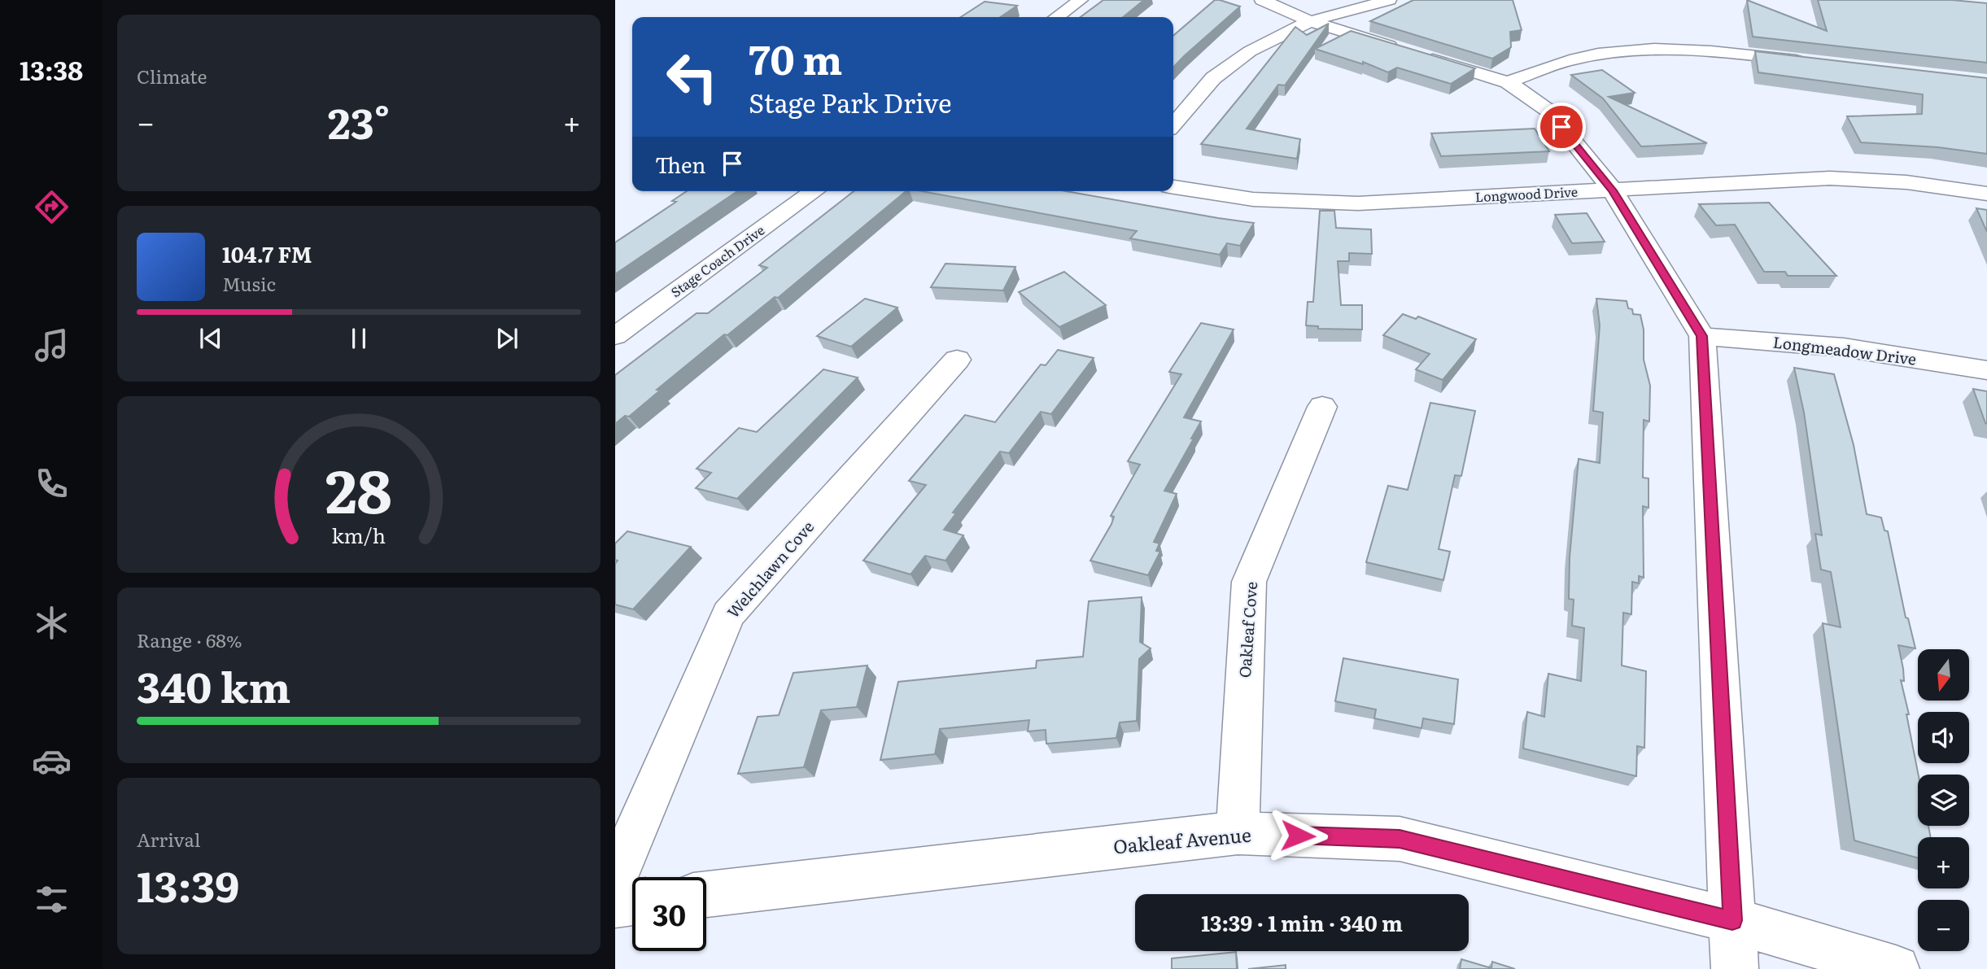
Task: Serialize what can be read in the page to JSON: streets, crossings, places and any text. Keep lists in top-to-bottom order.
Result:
{
  "streets": {
    "street": [
      "Longwood Drive",
      "Stage Coach Drive",
      "Longmeadow Drive",
      "Welchlawn Cove",
      "Oakleaf Cove",
      "Oakleaf Avenue"
    ]
  },
  "crossings": [
    ["Oakleaf Cove", "Oakleaf Avenue"]
  ],
  "north": "bottom",
  "page": {
    "tabs": "13:38",
    "tile": [
      "Climate",
      ["Range · 68%", "340 km"],
      ["Arrival", "13:39"]
    ],
    "turn": ["70 m", "Stage Park Drive"],
    "heat": ["−", "23°", "+"],
    "then": "Then",
    "song": ["104.7 FM", "Music"],
    "map_buttons": ["+", "−"],
    "limit": "30",
    "trip": "13:39 · 1 min · 340 m",
    "gauge": ["28", "km/h"]
  }
}
